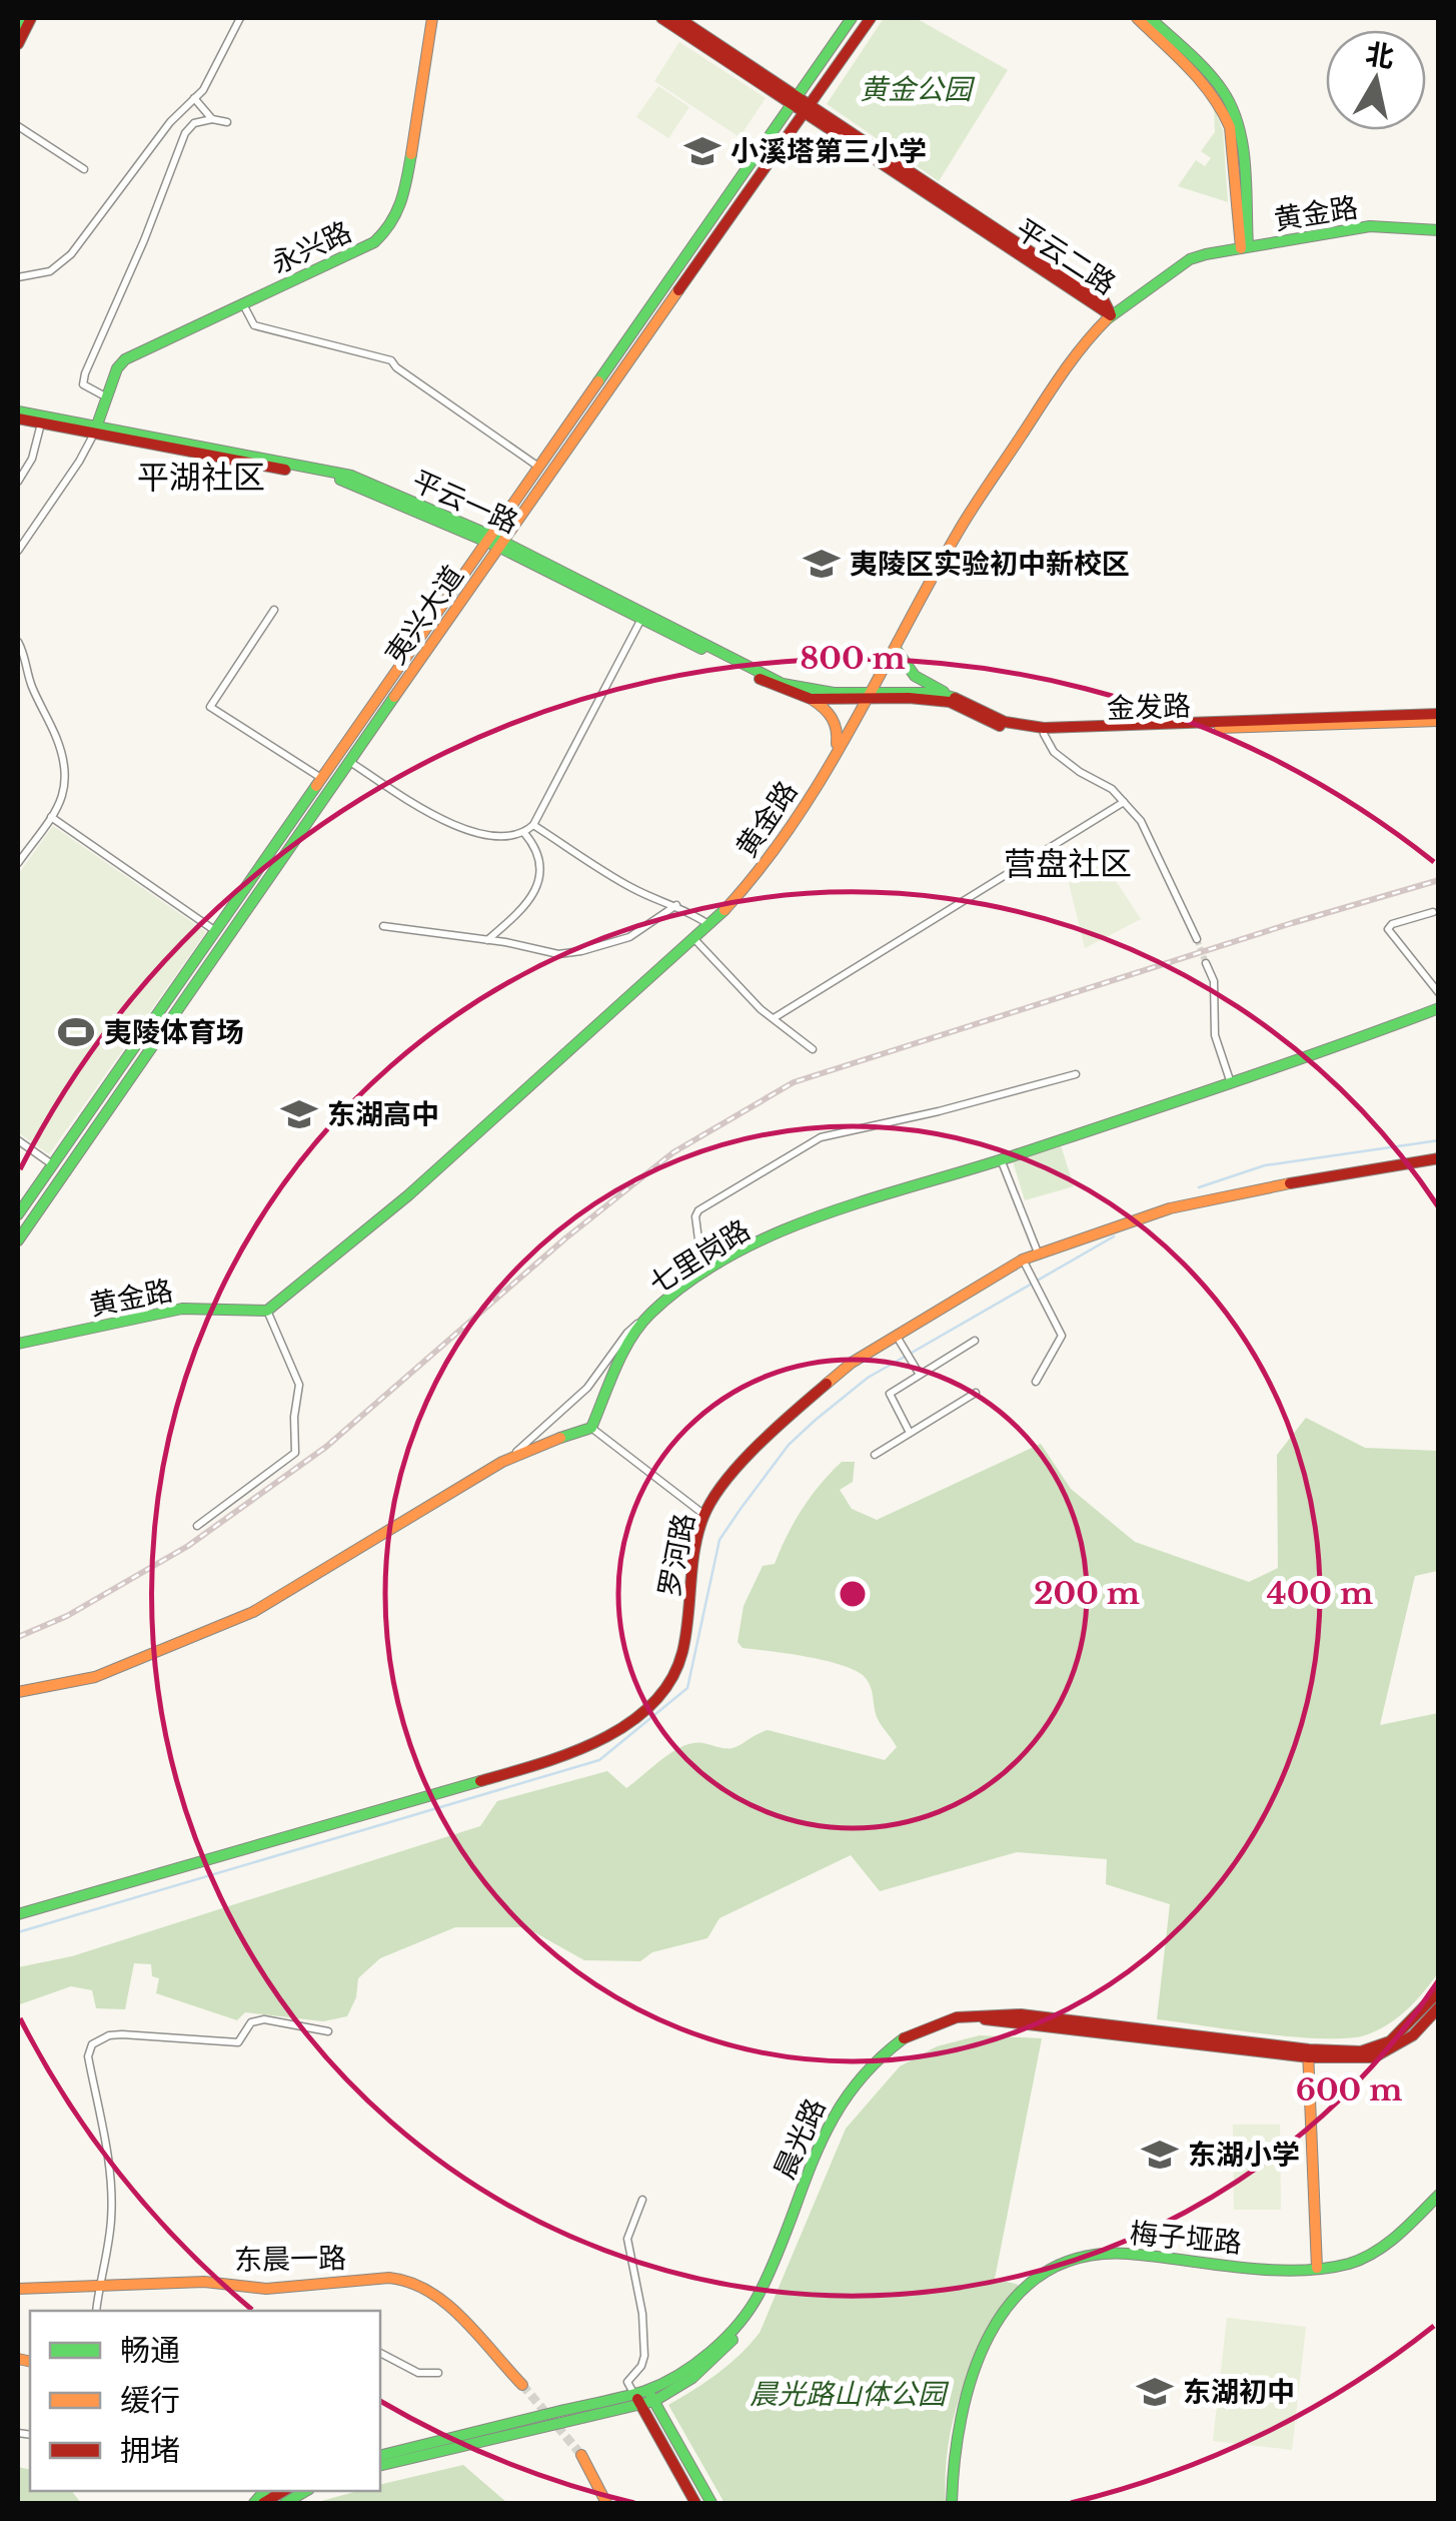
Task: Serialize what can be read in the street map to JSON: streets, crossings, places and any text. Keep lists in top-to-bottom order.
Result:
{
  "streets": {
    "main road": [
      "黄金路",
      "永兴路",
      "平云二路",
      "平云一路",
      "夷兴大道",
      "金发路",
      "七里岗路",
      "罗河路",
      "晨光路",
      "梅子垭路",
      "东晨一路"
    ]
  },
  "crossings": [
    ["黄金路", "平云二路"],
    ["黄金路", "平云一路"],
    ["黄金路", "金发路"],
    ["永兴路", "平云一路"],
    ["平云二路", "夷兴大道"],
    ["平云一路", "夷兴大道"],
    ["平云一路", "金发路"]
  ],
  "districts": ["平湖社区", "营盘社区"],
  "parks": ["黄金公园", "晨光路山体公园"],
  "places": {
    "school or university": [
      "小溪塔第三小学",
      "夷陵区实验初中新校区",
      "东湖高中",
      "东湖小学",
      "东湖初中"
    ],
    "sports": ["夷陵体育场"]
  },
  "legend": ["畅通", "缓行", "拥堵"],
  "north": "top",
  "rings": [
    "800 m",
    "200 m",
    "400 m",
    "600 m"
  ]
}
